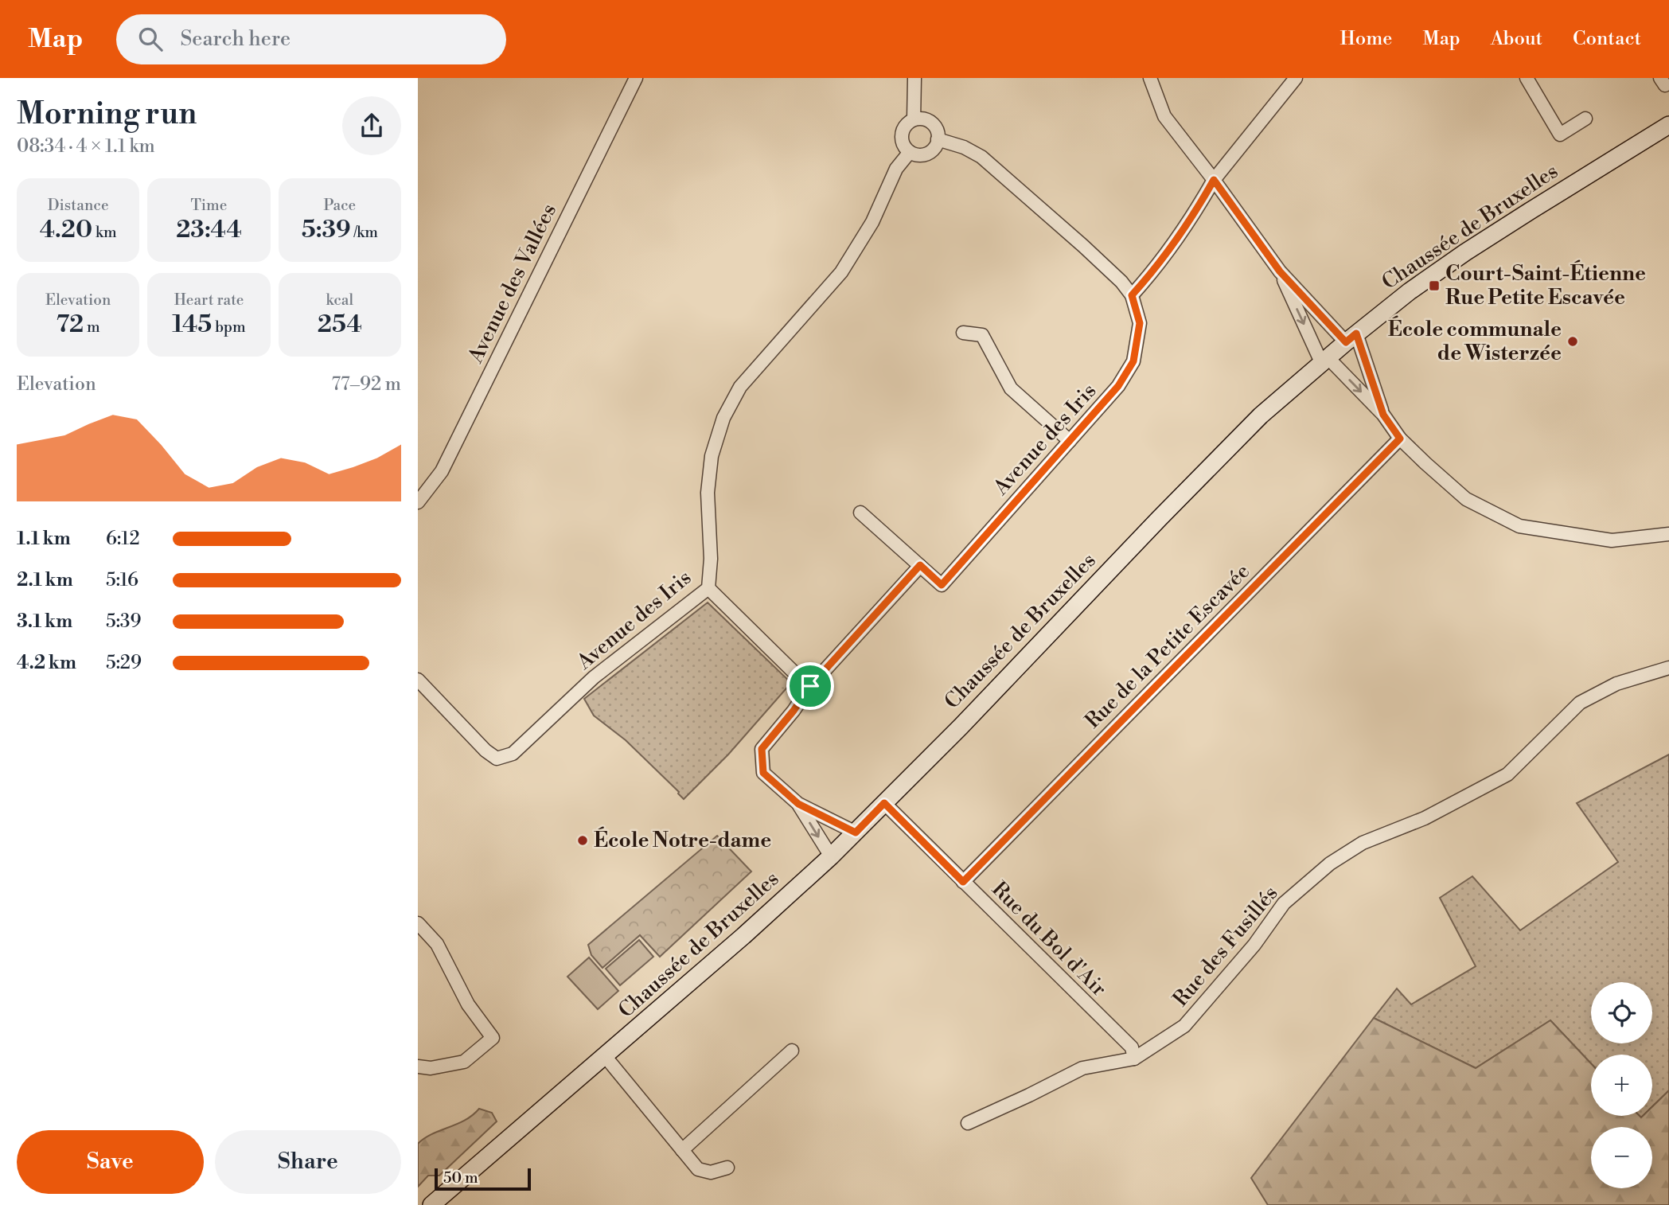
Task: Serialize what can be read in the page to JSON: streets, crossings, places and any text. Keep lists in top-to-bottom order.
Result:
{
  "streets": {
    "main road": ["Chaussée de Bruxelles"],
    "street": [
      "Avenue des Vallées",
      "Avenue des Iris",
      "Rue de la Petite Escavée",
      "Rue du Bol d'Air",
      "Rue des Fusillés"
    ]
  },
  "crossings": [
    ["Chaussée de Bruxelles", "Rue du Bol d'Air"],
    ["Rue de la Petite Escavée", "Rue du Bol d'Air"],
    ["Rue du Bol d'Air", "Rue des Fusillés"]
  ],
  "places": {
    "transit": ["Court-Saint-Étienne Rue Petite Escavée"],
    "other": ["École communale de Wisterzée", "École Notre-dame"]
  },
  "scale_bar": "50 m",
  "page": {
    "header": "Map",
    "search": "Search here",
    "nav": [
      "Home",
      "Map",
      "About",
      "Contact"
    ],
    "heading": ["Morning run", "08:34 · 4 × 1.1 km"],
    "stats": [
      ["Distance", "4.20 km"],
      ["Time", "23:44"],
      ["Pace", "5:39 /km"],
      ["Elevation", "72 m"],
      ["Heart rate", "145 bpm"],
      ["kcal", "254"]
    ],
    "chart": ["Elevation", "77–92 m"],
    "list": [
      {
        "name": "1.1 km",
        "note": "6:12"
      },
      {
        "name": "2.1 km",
        "note": "5:16"
      },
      {
        "name": "3.1 km",
        "note": "5:39"
      },
      {
        "name": "4.2 km",
        "note": "5:29"
      }
    ],
    "map_buttons": ["+", "−"],
    "buttons": ["Save", "Share"],
    "scale": "50 m"
  }
}
